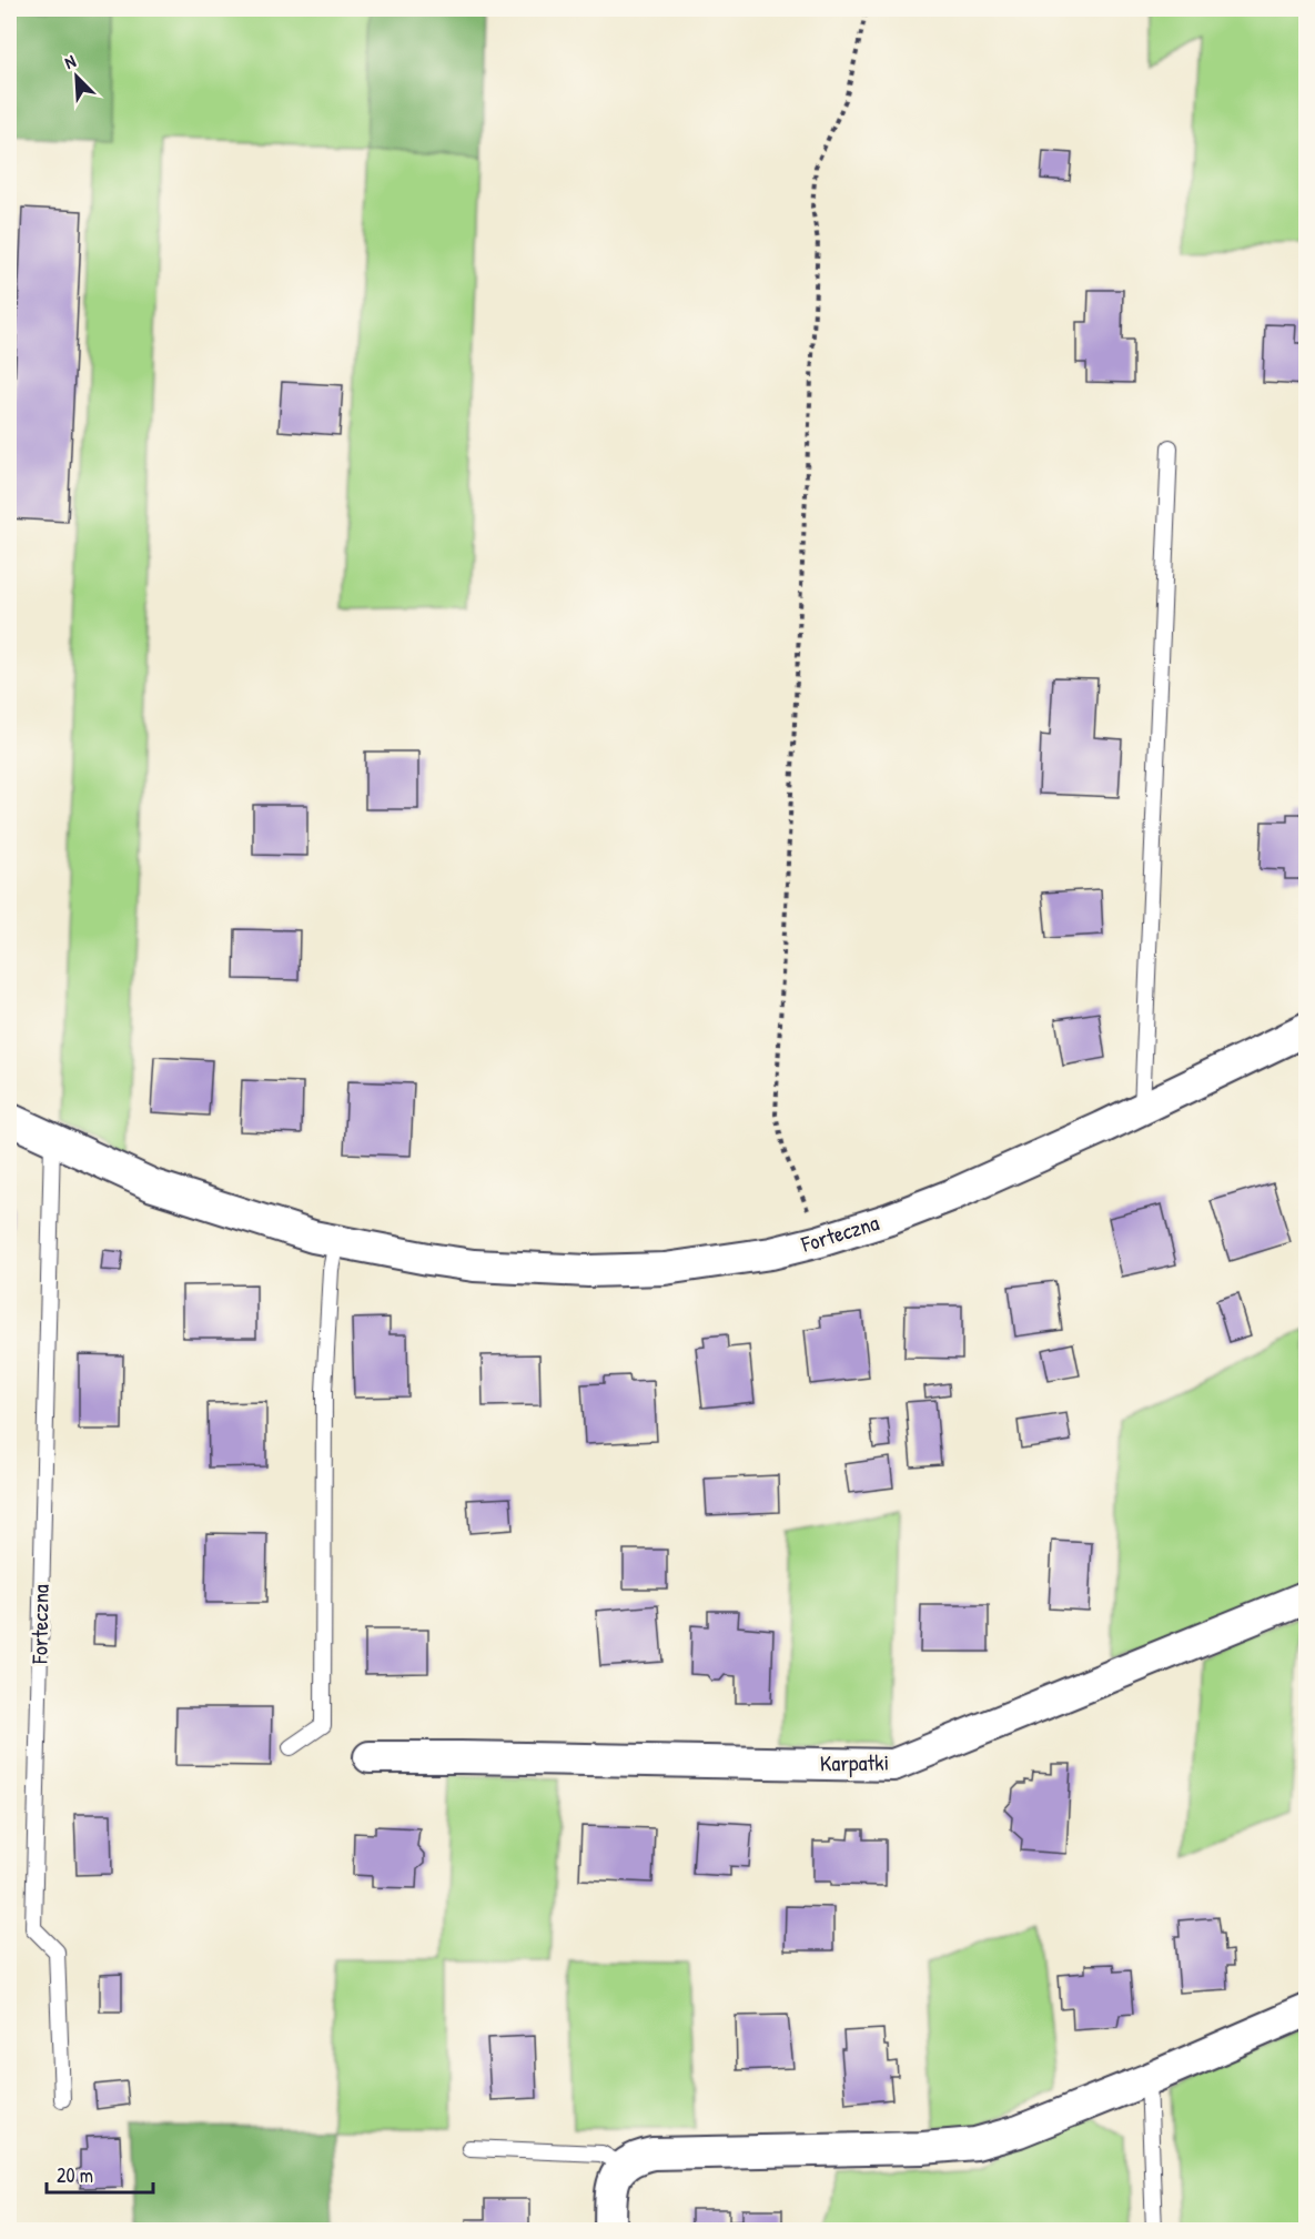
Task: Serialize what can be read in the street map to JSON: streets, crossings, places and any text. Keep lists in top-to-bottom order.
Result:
{
  "streets": {
    "street": ["Forteczna", "Karpatki"]
  },
  "scale_bar": "20 m",
  "north": "top left"
}
